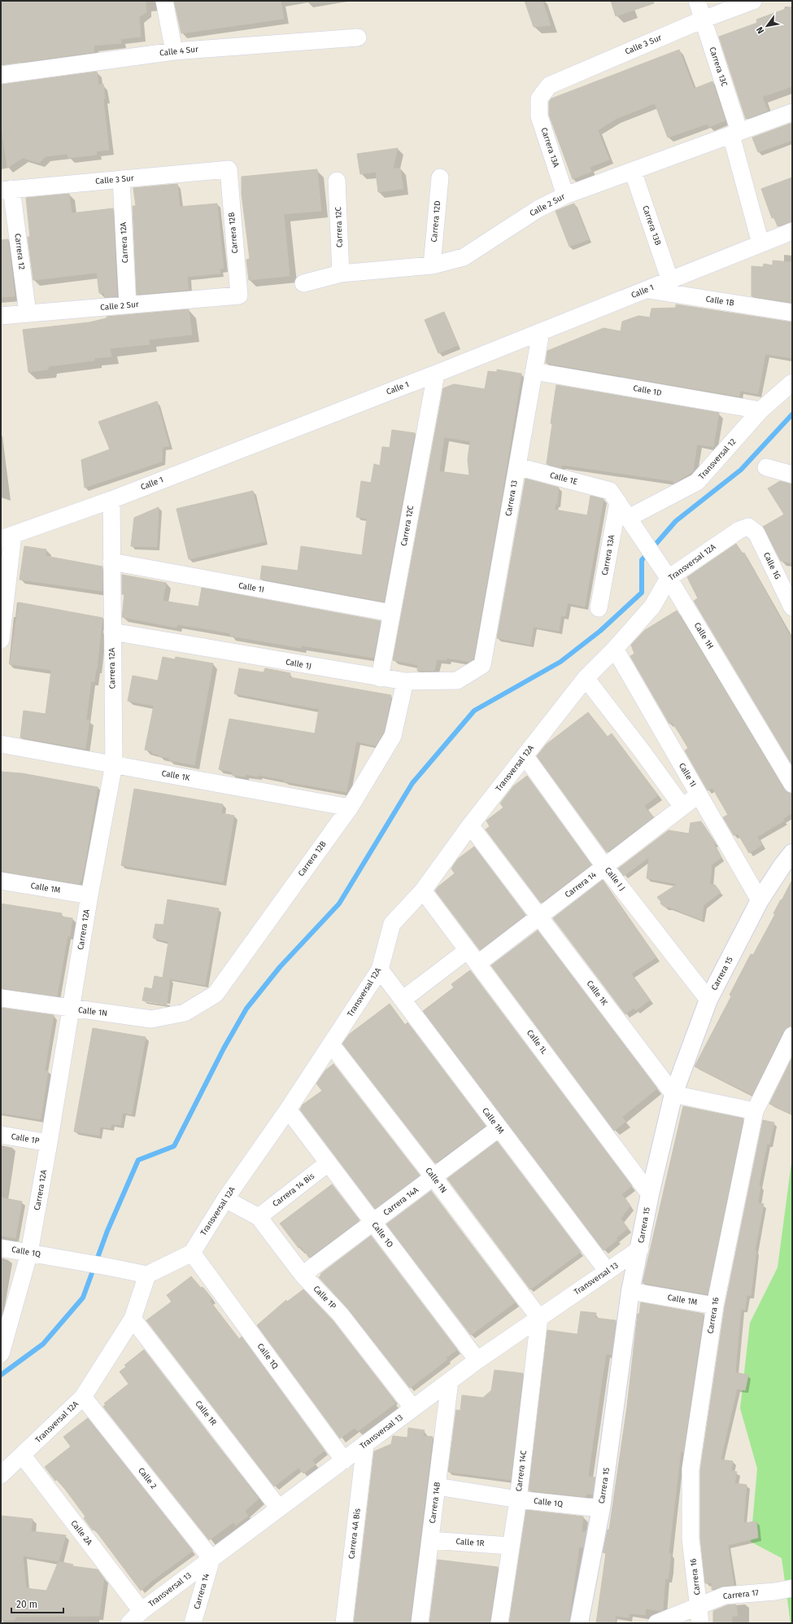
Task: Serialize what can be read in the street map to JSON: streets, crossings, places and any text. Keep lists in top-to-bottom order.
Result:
{
  "streets": {
    "main road": ["Carrera 15"],
    "street": [
      "Calle 3 Sur",
      "Calle 4 Sur",
      "Carrera 13C",
      "Carrera 13A",
      "Calle 2 Sur",
      "Carrera 12D",
      "Carrera 13B",
      "Carrera 12C",
      "Carrera 12B",
      "Carrera 12A",
      "Carrera 12",
      "Calle 1",
      "Calle 1B",
      "Calle 1D",
      "Transversal 12",
      "Calle 1E",
      "Carrera 13",
      "Transversal 12A",
      "Calle 1G",
      "Calle 1I",
      "Calle 1H",
      "Calle 1J",
      "Calle 1K",
      "Calle I J",
      "Carrera 14",
      "Calle 1M",
      "Calle 1N",
      "Calle 1L",
      "Calle 1P",
      "Carrera 14 Bis",
      "Carrera 14A",
      "Calle 1O",
      "Calle 1Q",
      "Transversal 13",
      "Carrera 16",
      "Calle 1R",
      "Carrera 14C",
      "Calle 2",
      "Carrera 14B",
      "Calle 2A",
      "Carrera 4A Bis",
      "Carrera 17"
    ]
  },
  "crossings": [
    ["Calle 3 Sur", "Carrera 13C"],
    ["Calle 3 Sur", "Carrera 13A"],
    ["Calle 3 Sur", "Carrera 12B"],
    ["Calle 3 Sur", "Carrera 12A"],
    ["Calle 3 Sur", "Carrera 12"],
    ["Carrera 13C", "Calle 2 Sur"],
    ["Carrera 13C", "Calle 1"],
    ["Carrera 13A", "Calle 2 Sur"],
    ["Carrera 13A", "Calle 1E"],
    ["Carrera 13A", "Calle 1H"],
    ["Calle 2 Sur", "Carrera 12D"],
    ["Calle 2 Sur", "Carrera 13B"],
    ["Calle 2 Sur", "Carrera 12C"],
    ["Calle 2 Sur", "Carrera 12B"],
    ["Calle 2 Sur", "Carrera 12A"],
    ["Calle 2 Sur", "Carrera 12"],
    ["Carrera 13B", "Calle 1"],
    ["Carrera 12C", "Calle 1"],
    ["Carrera 12C", "Calle 1I"],
    ["Carrera 12C", "Calle 1J"],
    ["Carrera 12B", "Calle 1J"],
    ["Carrera 12B", "Calle 1K"],
    ["Carrera 12B", "Calle 1N"],
    ["Carrera 12A", "Calle 1"],
    ["Carrera 12A", "Calle 1I"],
    ["Carrera 12A", "Calle 1J"],
    ["Carrera 12A", "Calle 1K"],
    ["Carrera 12A", "Calle 1M"],
    ["Carrera 12A", "Calle 1N"],
    ["Carrera 12A", "Calle 1P"],
    ["Carrera 12A", "Calle 1Q"],
    ["Calle 1", "Calle 1B"],
    ["Calle 1", "Carrera 13"],
    ["Calle 1D", "Transversal 12"],
    ["Calle 1D", "Carrera 13"],
    ["Transversal 12", "Calle 1H"],
    ["Calle 1E", "Carrera 13"],
    ["Calle 1E", "Calle 1H"],
    ["Carrera 13", "Calle 1J"],
    ["Transversal 12A", "Calle 1G"],
    ["Transversal 12A", "Calle 1I"],
    ["Transversal 12A", "Calle 1H"],
    ["Transversal 12A", "Calle 1K"],
    ["Transversal 12A", "Calle I J"],
    ["Transversal 12A", "Calle 1M"],
    ["Transversal 12A", "Calle 1N"],
    ["Transversal 12A", "Calle 1L"],
    ["Transversal 12A", "Calle 1P"],
    ["Transversal 12A", "Calle 1O"],
    ["Transversal 12A", "Calle 1Q"],
    ["Transversal 12A", "Calle 1R"],
    ["Transversal 12A", "Calle 2"],
    ["Transversal 12A", "Calle 2A"],
    ["Calle 1I", "Carrera 14"],
    ["Calle 1I", "Carrera 15"],
    ["Calle 1K", "Carrera 14"],
    ["Calle 1K", "Carrera 15"],
    ["Calle I J", "Carrera 14"],
    ["Calle I J", "Carrera 15"],
    ["Carrera 14", "Calle 1L"],
    ["Carrera 14", "Transversal 13"],
    ["Carrera 14", "Calle 2"],
    ["Calle 1M", "Carrera 15"],
    ["Calle 1M", "Carrera 14A"],
    ["Calle 1M", "Transversal 13"],
    ["Calle 1M", "Carrera 16"],
    ["Carrera 15", "Calle 1L"],
    ["Carrera 15", "Calle 1Q"],
    ["Carrera 15", "Transversal 13"],
    ["Calle 1N", "Carrera 14A"],
    ["Calle 1N", "Transversal 13"],
    ["Calle 1N", "Carrera 14C"],
    ["Calle 1P", "Carrera 14 Bis"],
    ["Calle 1P", "Carrera 14A"],
    ["Calle 1P", "Transversal 13"],
    ["Carrera 14 Bis", "Calle 1O"],
    ["Carrera 14A", "Calle 1O"],
    ["Calle 1O", "Transversal 13"],
    ["Calle 1Q", "Transversal 13"],
    ["Calle 1Q", "Carrera 14C"],
    ["Calle 1Q", "Carrera 14B"],
    ["Transversal 13", "Calle 1R"],
    ["Transversal 13", "Carrera 14C"],
    ["Transversal 13", "Calle 2"],
    ["Transversal 13", "Carrera 14B"],
    ["Transversal 13", "Calle 2A"],
    ["Transversal 13", "Carrera 4A Bis"],
    ["Carrera 16", "Carrera 17"],
    ["Calle 1R", "Carrera 14C"],
    ["Calle 1R", "Carrera 14B"]
  ],
  "scale_bar": "20 m",
  "north": "bottom left"
}
